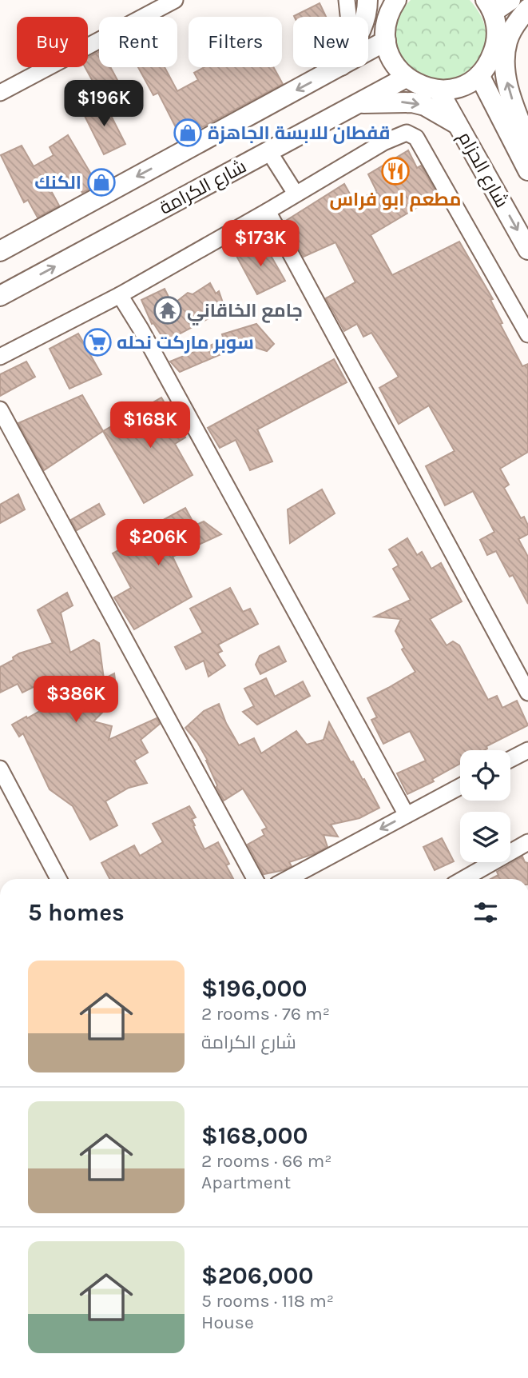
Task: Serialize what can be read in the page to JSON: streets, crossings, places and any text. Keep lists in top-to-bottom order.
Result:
{
  "streets": {
    "main road": ["شارع الحزام", "شارع الكرامة"]
  },
  "places": {
    "shop": ["قفطان للابسة الجاهزة", "الكنك"],
    "restaurant": ["مطعم ابو فراس"],
    "temple": ["جامع الخاقاني"],
    "supermarket": ["سوبر ماركت نحله"]
  },
  "page": {
    "chip": [
      "Buy",
      "Rent",
      "Filters",
      "New"
    ],
    "price": [
      "$196K",
      "$173K",
      "$168K",
      "$206K",
      "$386K"
    ],
    "heading": "5 homes",
    "list": [
      {
        "name": "$196,000",
        "note": "2 rooms · 76 m² · شارع الكرامة"
      },
      {
        "name": "$168,000",
        "note": "2 rooms · 66 m² · Apartment"
      },
      {
        "name": "$206,000",
        "note": "5 rooms · 118 m² · House"
      }
    ]
  }
}
